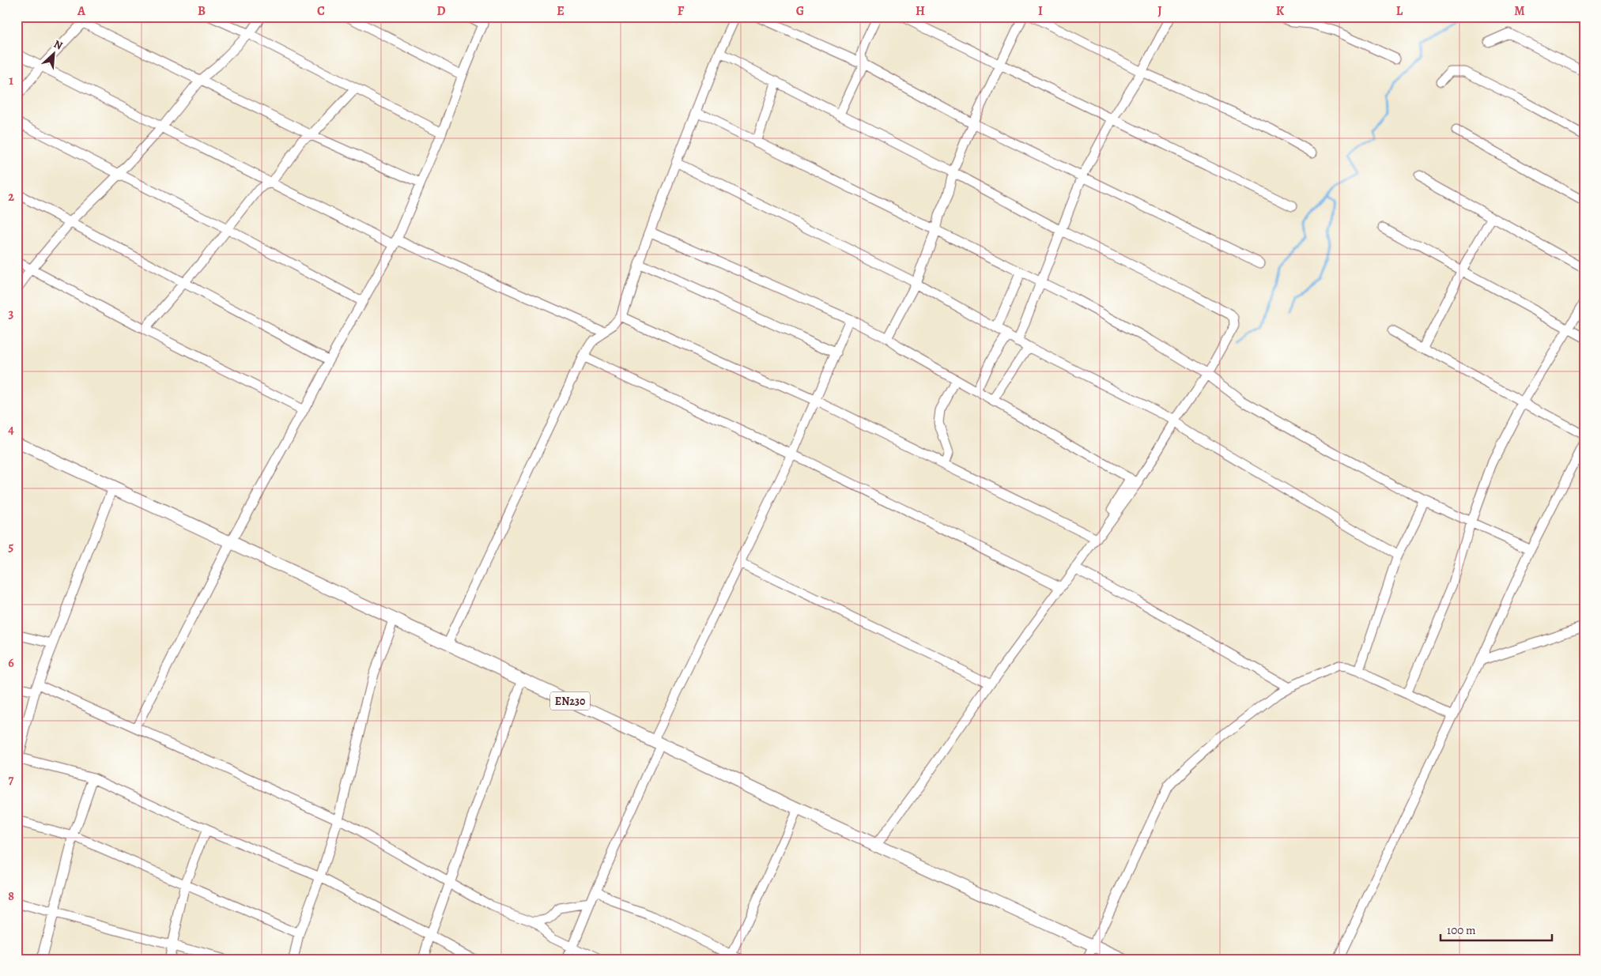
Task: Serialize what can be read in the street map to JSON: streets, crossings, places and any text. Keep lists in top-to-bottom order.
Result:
{
  "streets": {
    "main road": ["EN230"]
  },
  "scale_bar": "100 m",
  "north": "top right",
  "grid": {
    "columns": [
      "A",
      "B",
      "C",
      "D",
      "E",
      "F",
      "G",
      "H",
      "I",
      "J",
      "K",
      "L",
      "M"
    ],
    "rows": [
      "1",
      "2",
      "3",
      "4",
      "5",
      "6",
      "7",
      "8"
    ]
  }
}
